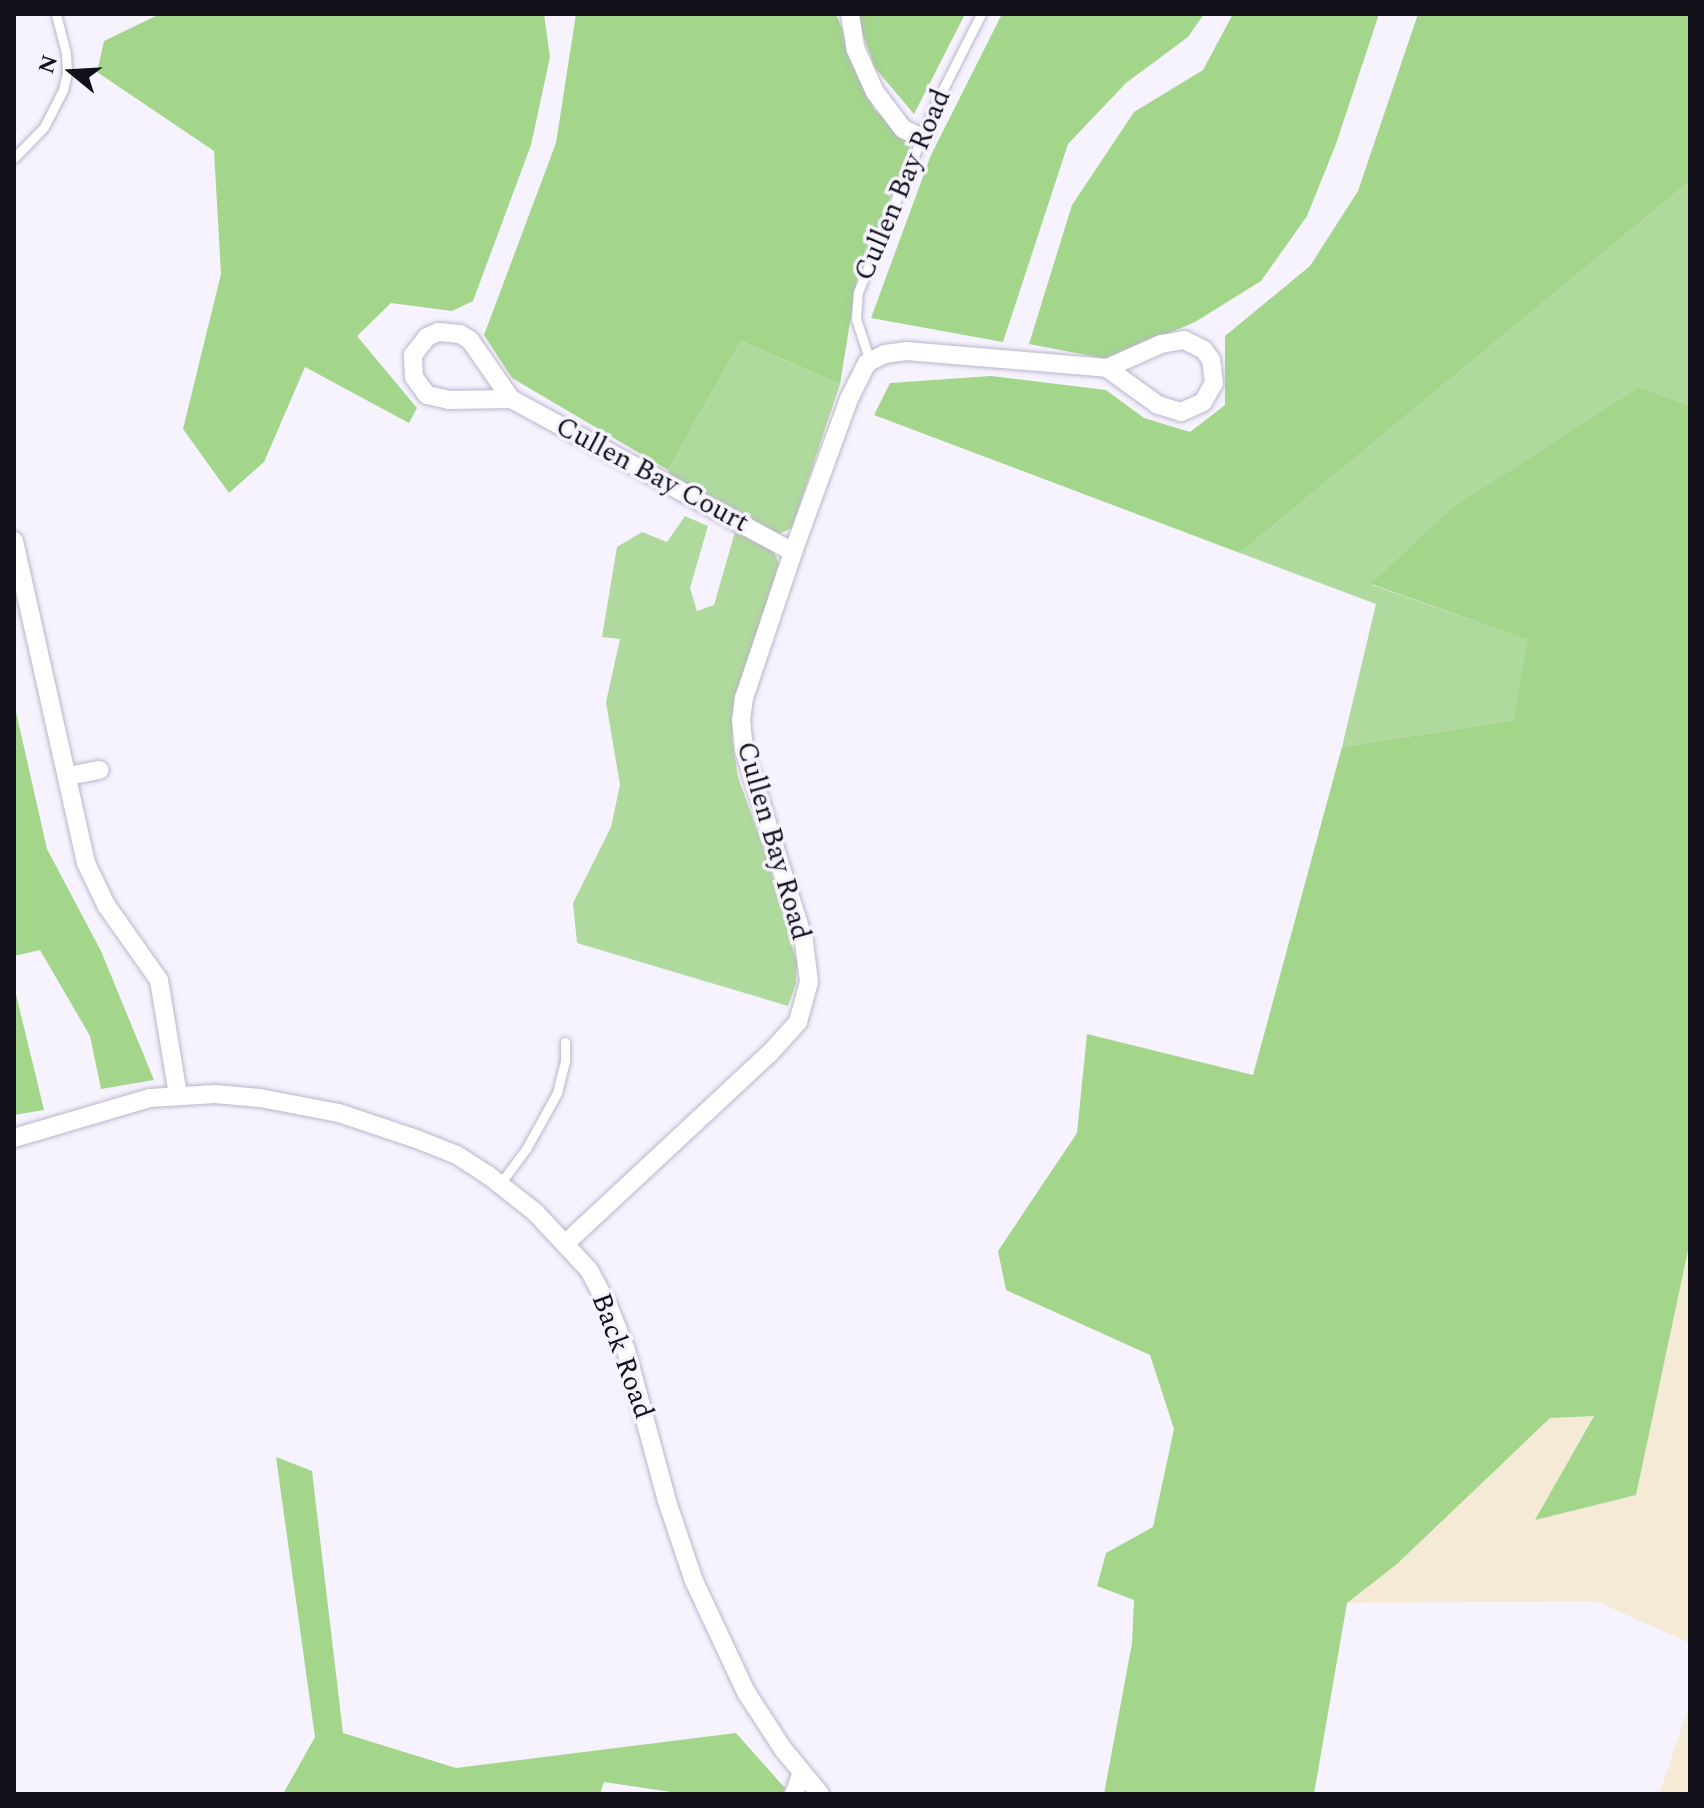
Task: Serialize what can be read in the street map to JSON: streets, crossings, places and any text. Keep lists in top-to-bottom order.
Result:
{
  "streets": {
    "street": ["Cullen Bay Road", "Cullen Bay Court", "Back Road"]
  },
  "crossings": [
    ["Cullen Bay Road", "Cullen Bay Court"],
    ["Cullen Bay Road", "Back Road"]
  ],
  "north": "left"
}
